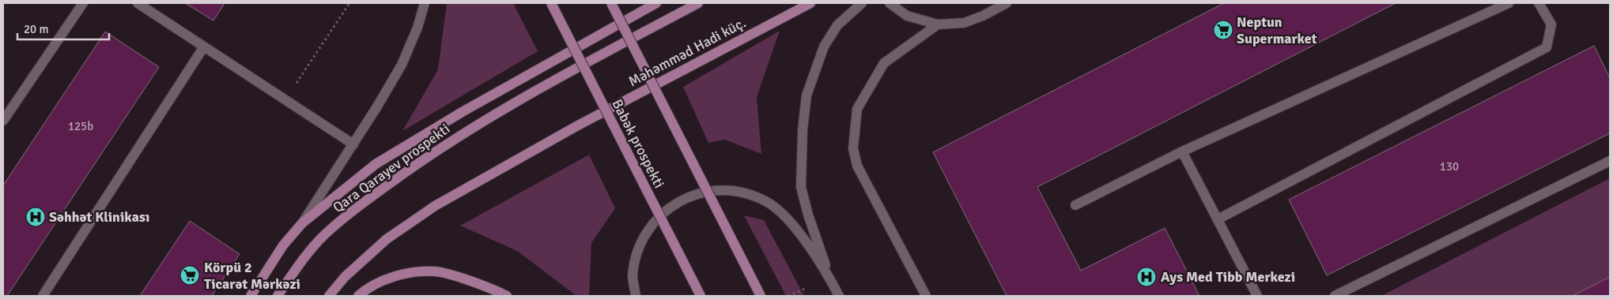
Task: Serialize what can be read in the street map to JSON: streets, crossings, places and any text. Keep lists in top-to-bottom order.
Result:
{
  "streets": {
    "main road": ["Məhəmməd Hadi küç.", "Babək prospekti", "Qara Qarayev prospekti"]
  },
  "places": {
    "supermarket": ["Neptun Supermarket", "Körpü 2 Ticarət Mərkəzi"],
    "hospital": ["Səhhət Klinikası", "Ays Med Tibb Merkezi"]
  },
  "house_numbers": ["125b", "130"],
  "scale_bar": "20 m"
}
